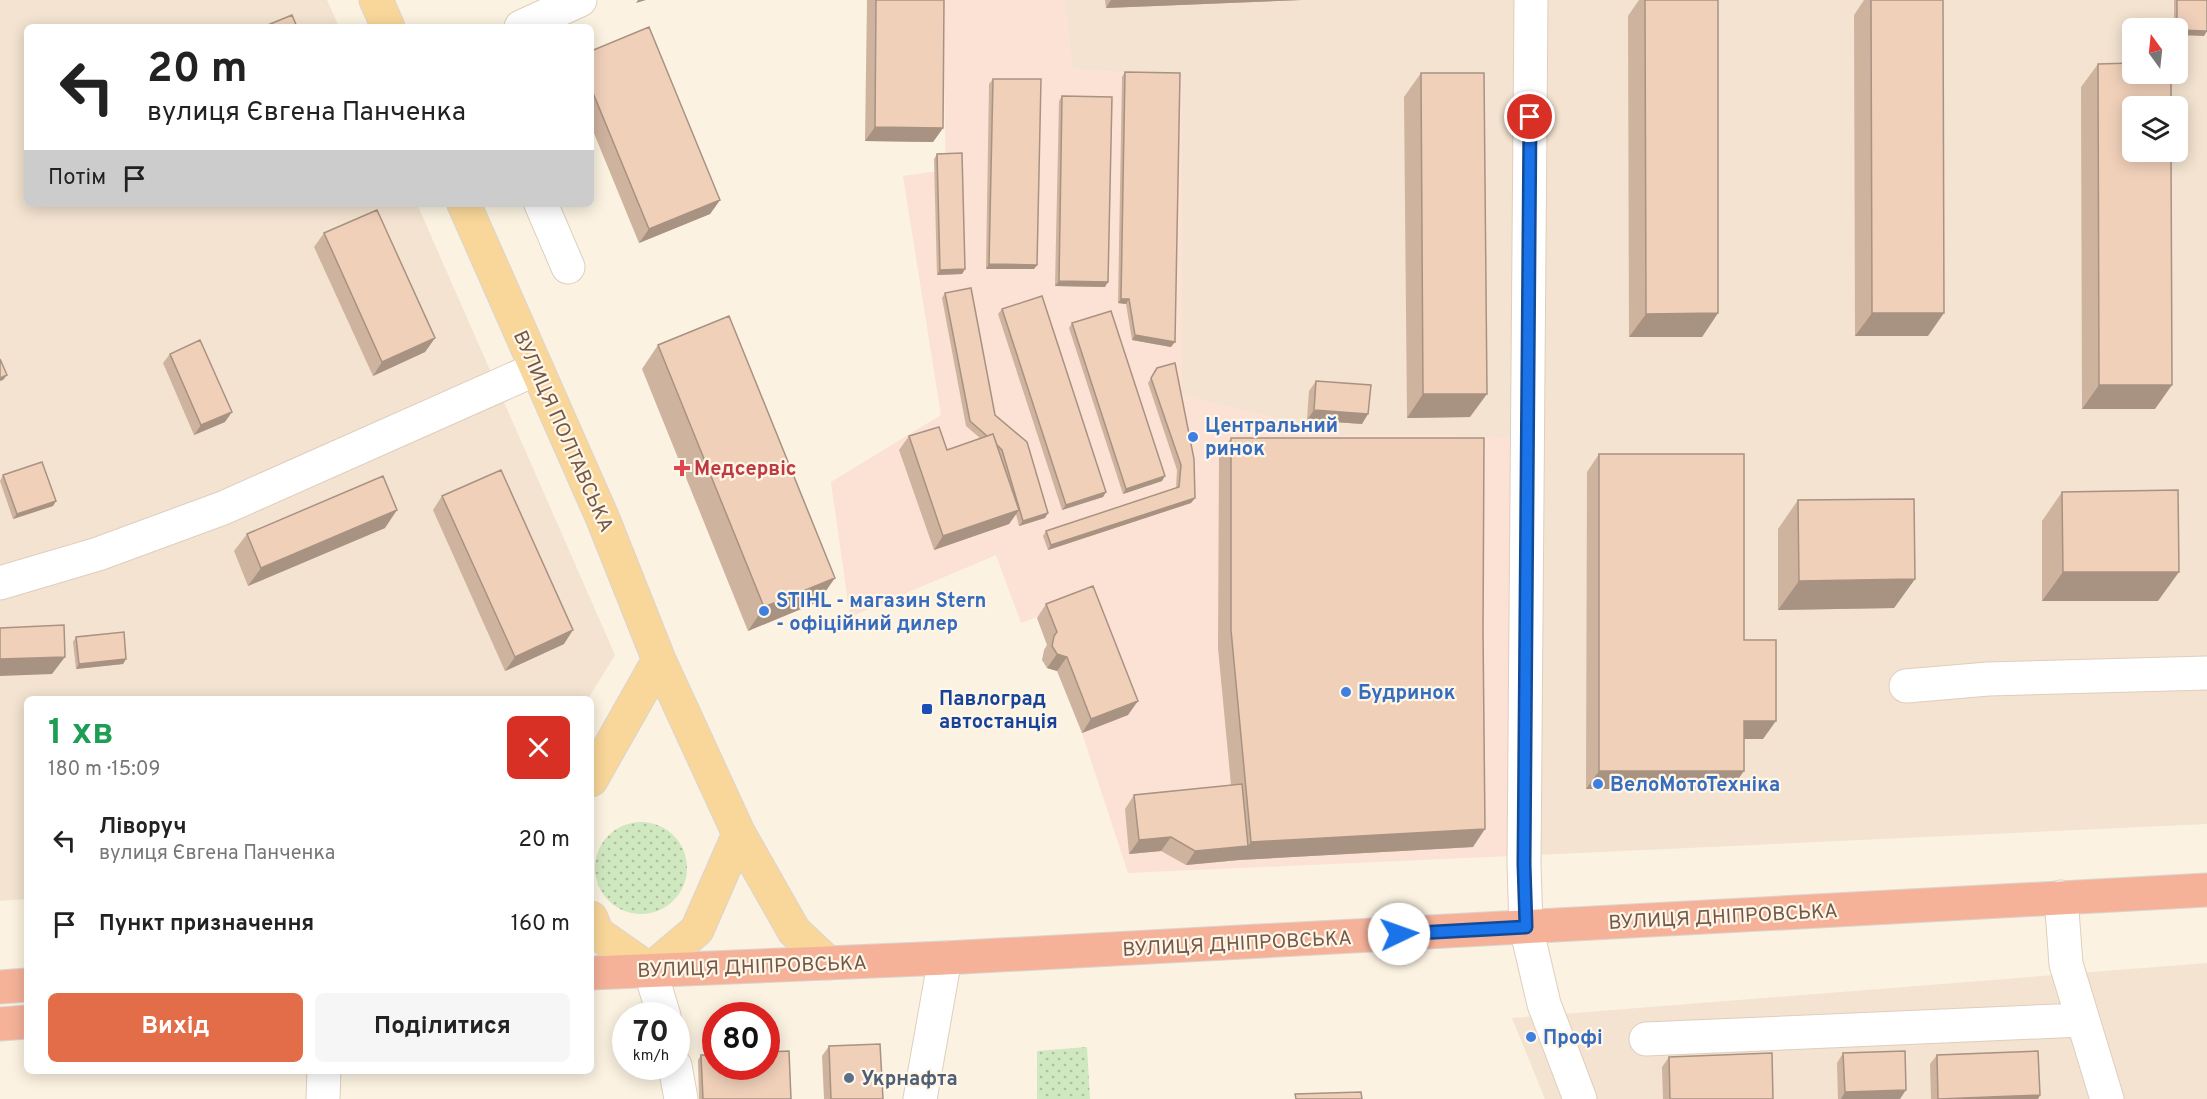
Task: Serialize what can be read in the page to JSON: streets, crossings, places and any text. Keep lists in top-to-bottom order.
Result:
{
  "streets": {
    "highway": ["ВУЛИЦЯ ДНІПРОВСЬКА"],
    "main road": ["ВУЛИЦЯ ПОЛТАВСЬКА"]
  },
  "crossings": [
    ["ВУЛИЦЯ ПОЛТАВСЬКА", "ВУЛИЦЯ ДНІПРОВСЬКА"]
  ],
  "places": {
    "other": [
      "Центральний ринок",
      "STIHL - магазин Stern - офіційний дилер",
      "Будринок",
      "ВелоМотоТехніка",
      "Профі",
      "Укрнафта"
    ],
    "health": ["Медсервіс"],
    "transit": ["Павлоград автостанція"]
  },
  "north": "top",
  "page": {
    "turn": ["20 m", "вулиця Євгена Панченка"],
    "then": "Потім",
    "heading": ["1 хв", "180 m · 15:09"],
    "list": [
      {
        "name": "Ліворуч",
        "note": "вулиця Євгена Панченка",
        "value": "20 m"
      },
      {
        "name": "Пункт призначення",
        "value": "160 m"
      }
    ],
    "buttons": ["Вихід", "Поділитися"],
    "speed": "70 km/h",
    "limit": "80"
  }
}
